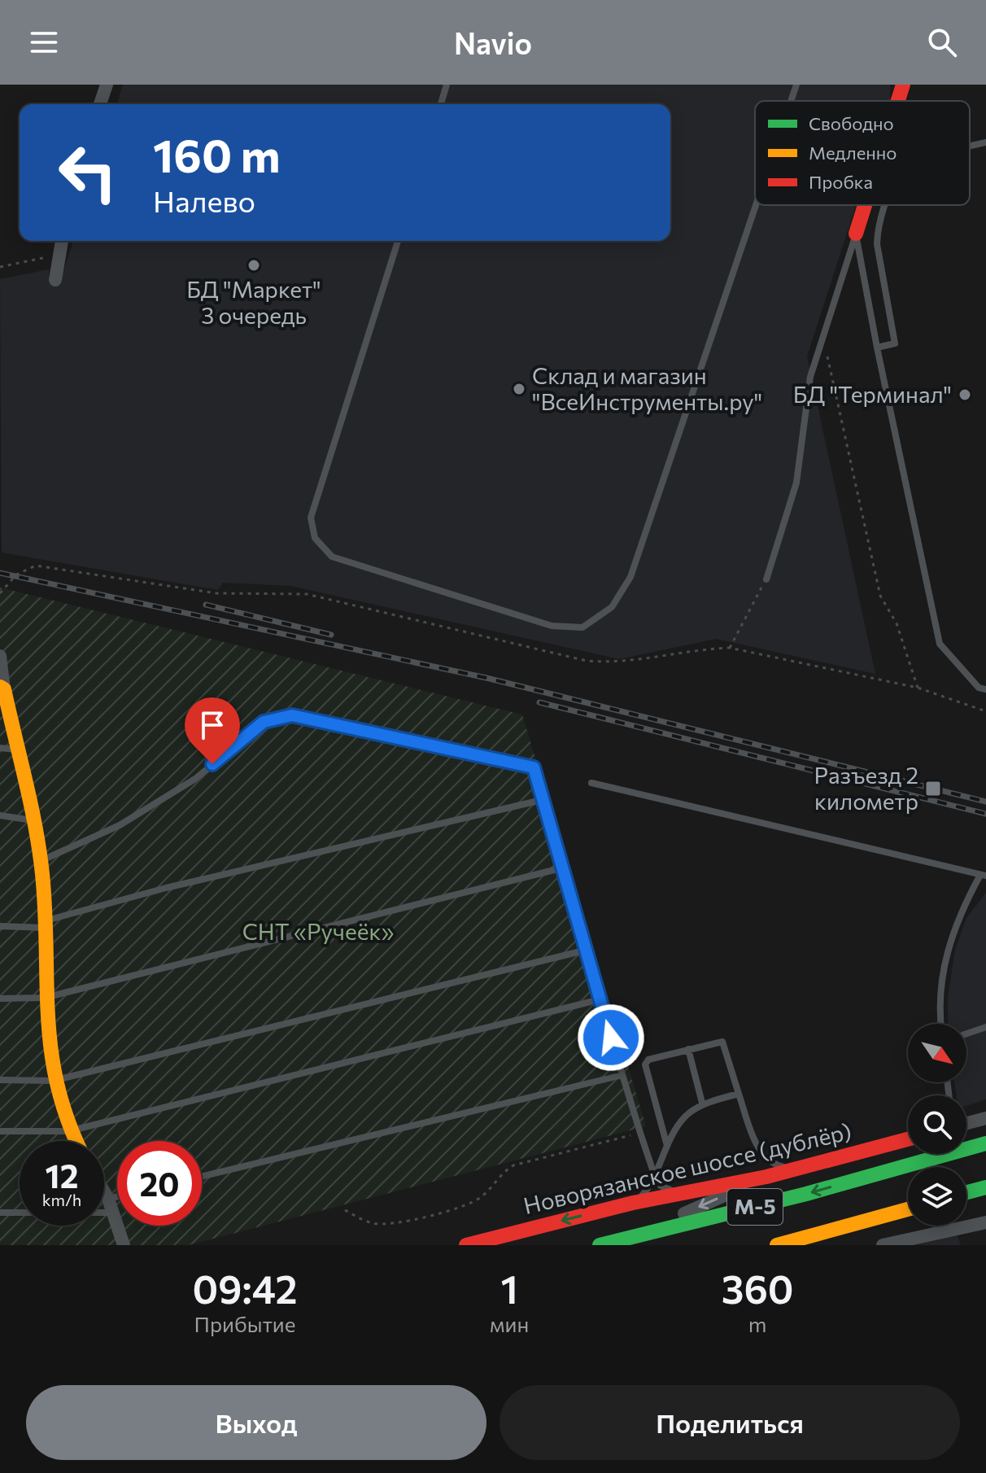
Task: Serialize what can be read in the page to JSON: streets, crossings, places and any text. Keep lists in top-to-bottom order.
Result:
{
  "streets": {
    "main road": ["Новорязанское шоссе (дублёр)", "М-5"]
  },
  "one_way": ["Новорязанское шоссе (дублёр)"],
  "parks": ["СНТ «Ручеёк»"],
  "places": {
    "other": ["БД \"Маркет\" 3 очередь", "Склад и магазин \"ВсеИнструменты.ру\"", "БД \"Терминал\""],
    "transit": ["Разъезд 2 километр"]
  },
  "legend": ["Свободно", "Медленно", "Пробка"],
  "north": "bottom right",
  "page": {
    "header": "Navio",
    "turn": ["160 m", "Налево"],
    "speed": "12 km/h",
    "limit": "20",
    "eta": [
      "09:42",
      "Прибытие",
      "1",
      "мин",
      "360",
      "m"
    ],
    "buttons": ["Выход", "Поделиться"]
  }
}
